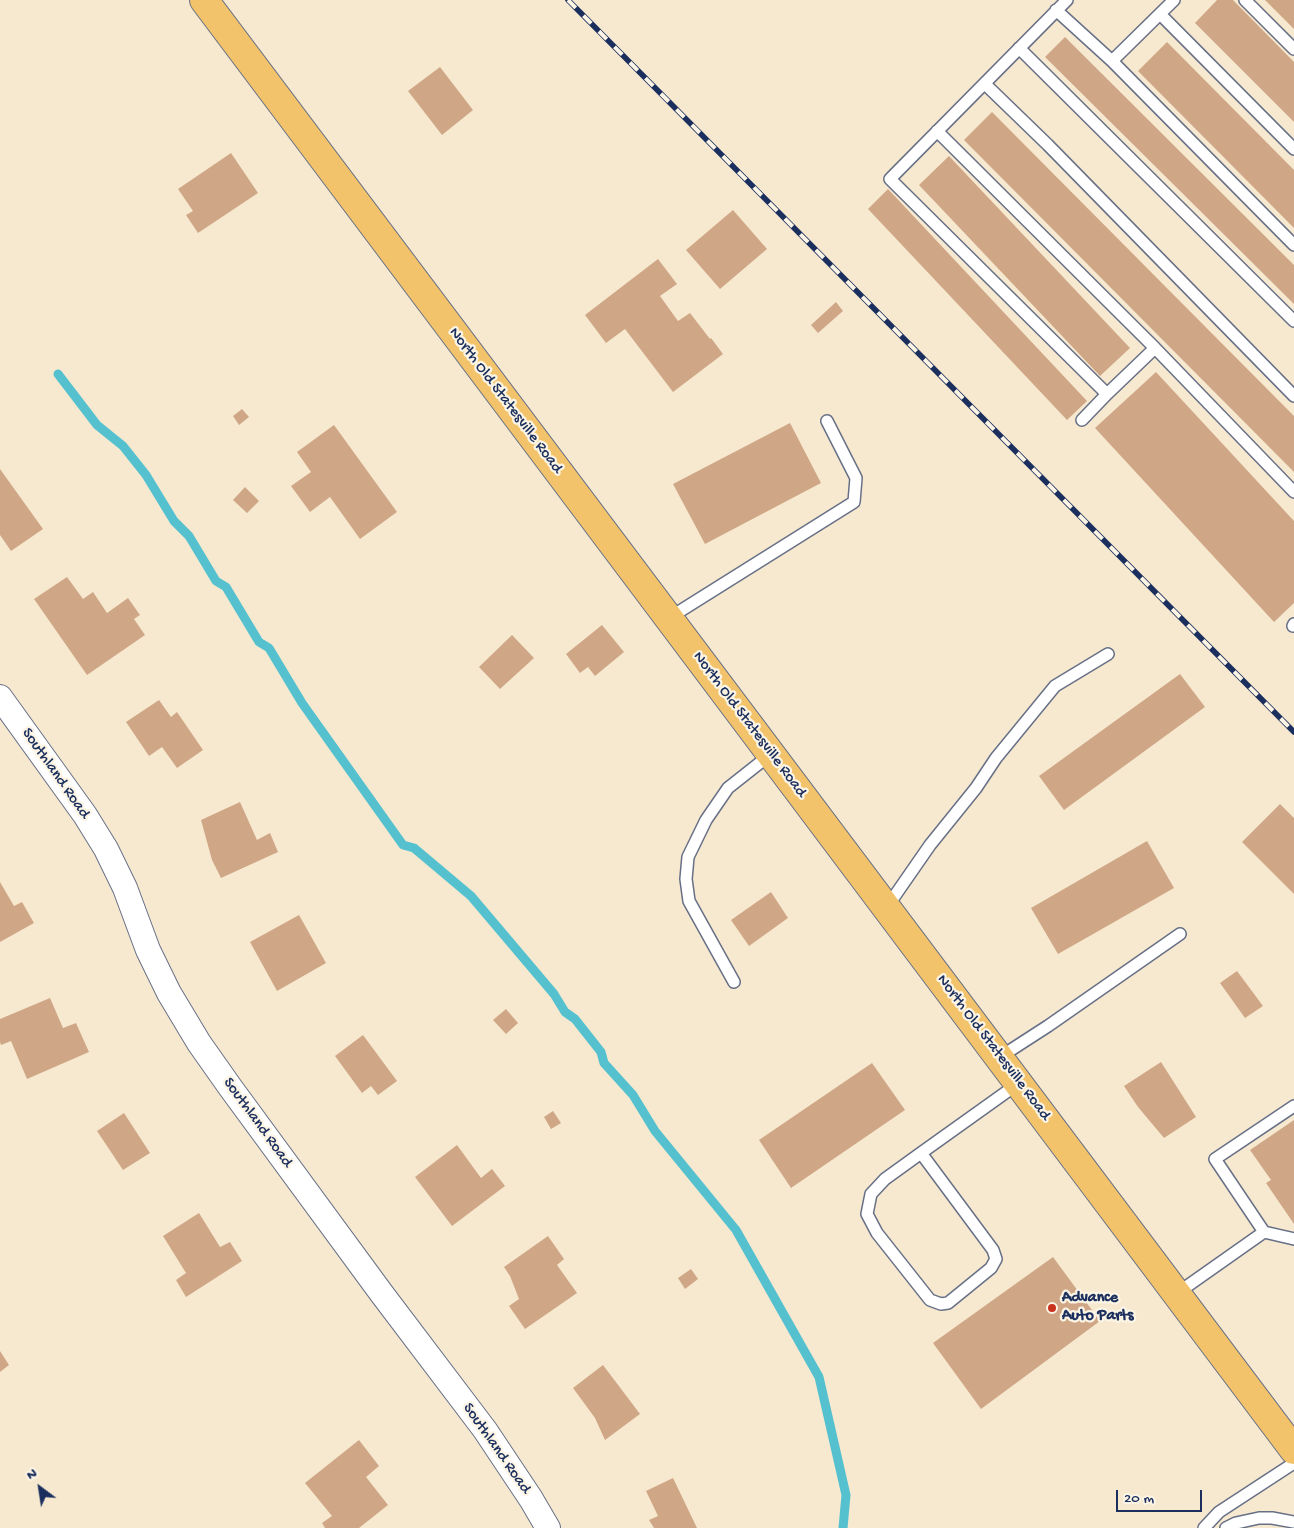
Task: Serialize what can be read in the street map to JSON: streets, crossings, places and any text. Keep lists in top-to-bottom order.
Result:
{
  "streets": {
    "main road": ["North Old Statesville Road"],
    "street": ["Southland Road"]
  },
  "places": ["Advance Auto Parts"],
  "scale_bar": "20 m",
  "north": "top left"
}
